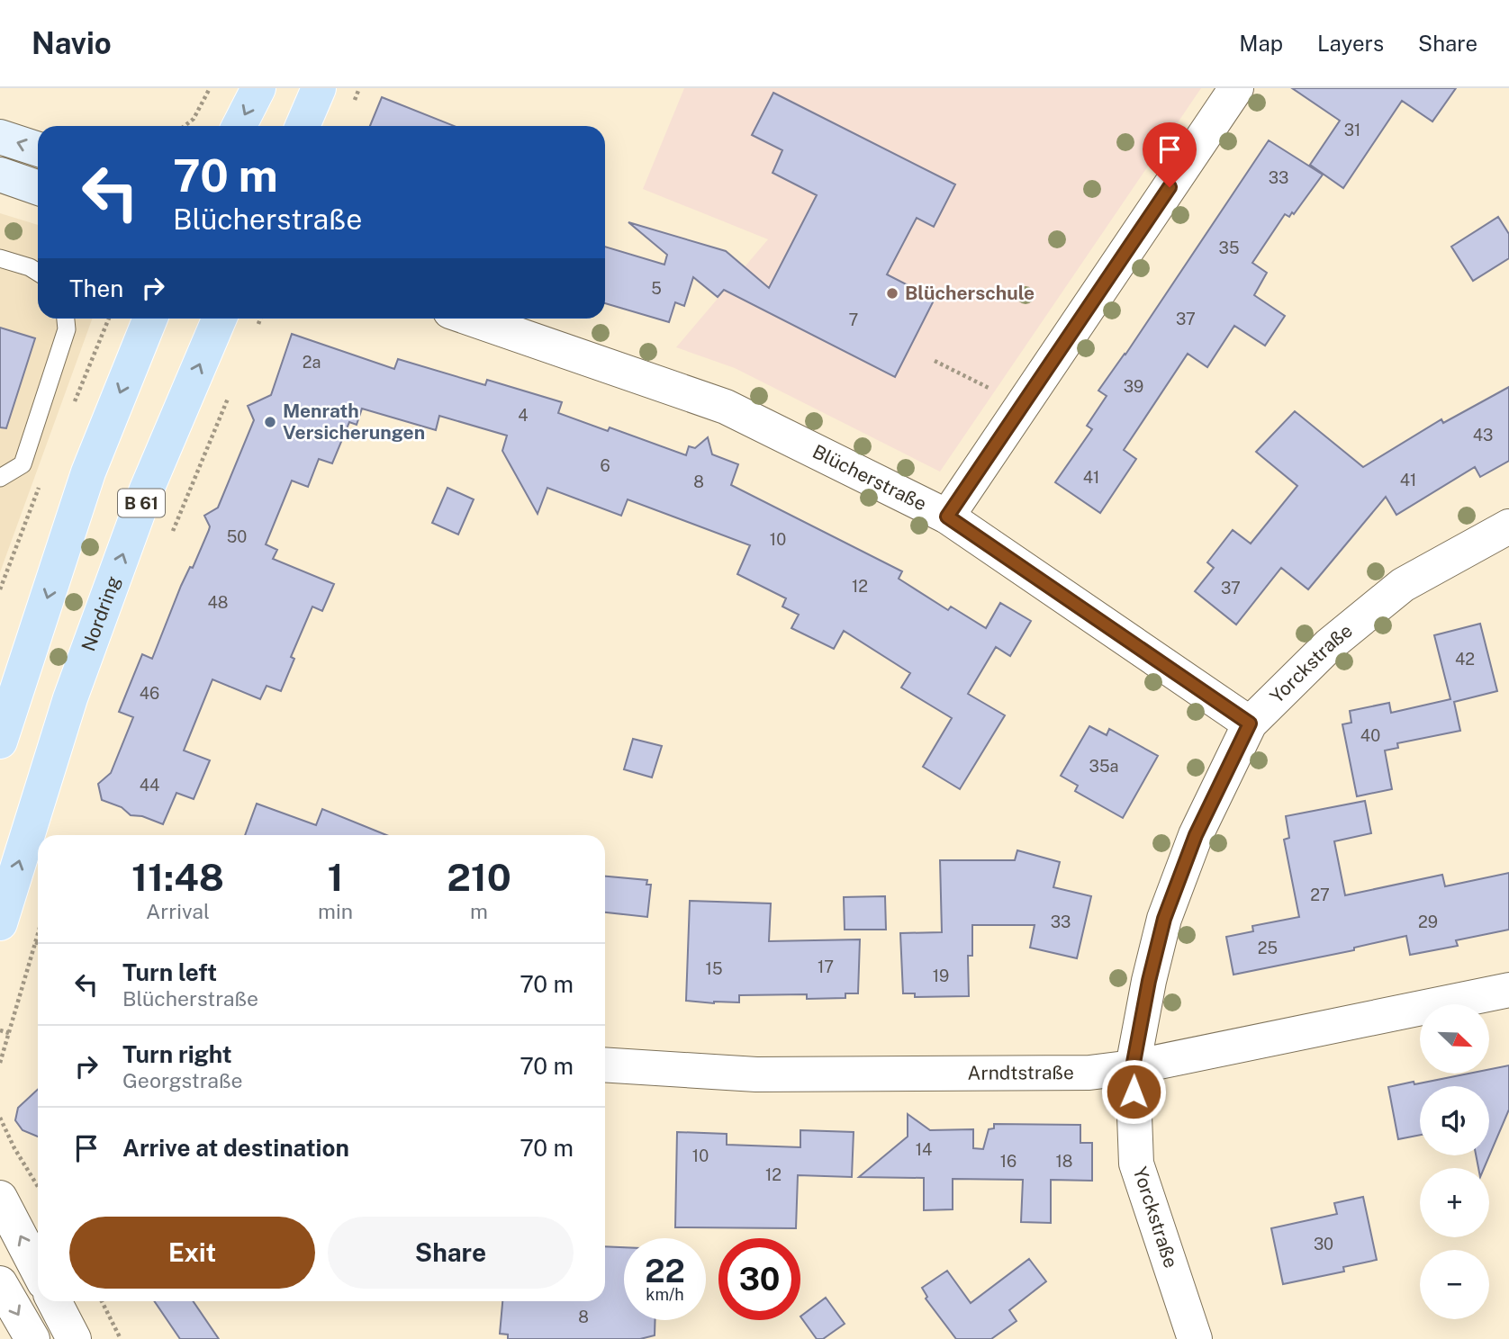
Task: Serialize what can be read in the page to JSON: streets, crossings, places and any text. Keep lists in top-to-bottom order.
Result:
{
  "streets": {
    "main road": ["B 61", "Nordring"],
    "street": ["Blücherstraße", "Yorckstraße", "Arndtstraße"]
  },
  "crossings": [
    ["Blücherstraße", "Yorckstraße"],
    ["Yorckstraße", "Arndtstraße"]
  ],
  "places": ["Blücherschule", "Menrath Versicherungen"],
  "house_numbers": [
    "31",
    "33",
    "35",
    "5",
    "37",
    "7",
    "2a",
    "39",
    "4",
    "43",
    "6",
    "41",
    "41",
    "8",
    "50",
    "10",
    "12",
    "37",
    "48",
    "42",
    "46",
    "40",
    "35a",
    "44",
    "27",
    "33",
    "29",
    "25",
    "17",
    "15",
    "19",
    "14",
    "10",
    "16",
    "18",
    "12",
    "30",
    "8"
  ],
  "north": "bottom right",
  "page": {
    "header": "Navio",
    "nav": ["Map", "Layers", "Share"],
    "turn": ["70 m", "Blücherstraße"],
    "then": "Then",
    "eta": [
      "11:48",
      "Arrival",
      "1",
      "min",
      "210",
      "m"
    ],
    "list": [
      {
        "name": "Turn left",
        "note": "Blücherstraße",
        "value": "70 m"
      },
      {
        "name": "Turn right",
        "note": "Georgstraße",
        "value": "70 m"
      },
      {
        "name": "Arrive at destination",
        "value": "70 m"
      }
    ],
    "map_buttons": ["+", "−"],
    "buttons": ["Exit", "Share"],
    "speed": "22 km/h",
    "limit": "30"
  }
}
